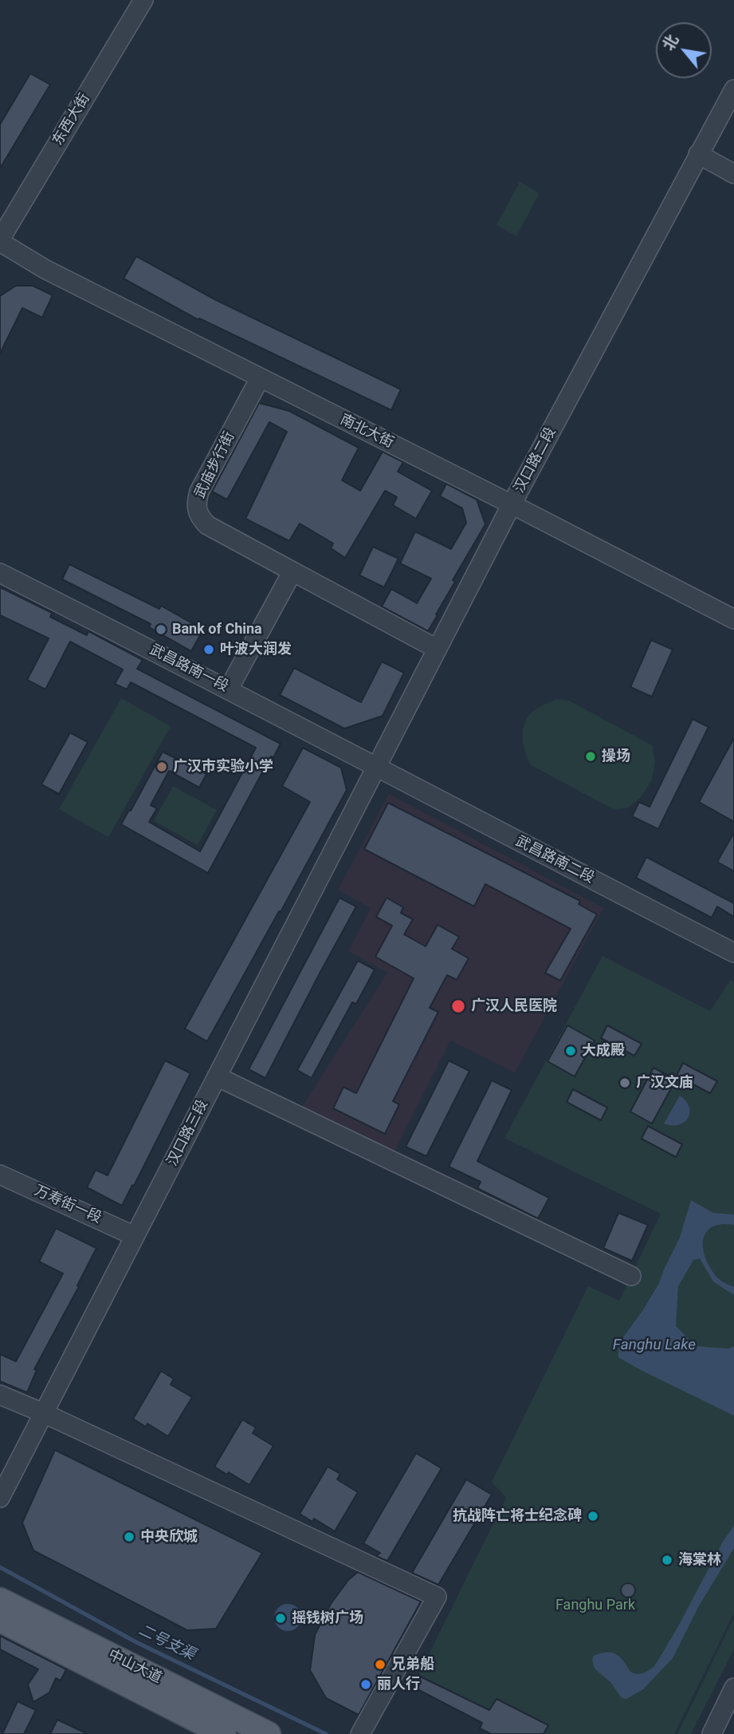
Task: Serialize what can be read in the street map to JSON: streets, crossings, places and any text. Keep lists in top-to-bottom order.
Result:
{
  "streets": {
    "main road": ["中山大道"],
    "street": [
      "东西大街",
      "南北大街",
      "汉口路二段",
      "武庙步行街",
      "武昌路南一段",
      "武昌路南二段",
      "汉口路三段",
      "万寿街一段"
    ]
  },
  "crossings": [
    ["东西大街", "南北大街"],
    ["南北大街", "汉口路二段"],
    ["南北大街", "武庙步行街"],
    ["汉口路二段", "武庙步行街"],
    ["汉口路二段", "武昌路南一段"],
    ["汉口路二段", "武昌路南二段"],
    ["汉口路二段", "汉口路三段"],
    ["武昌路南一段", "武昌路南二段"],
    ["武昌路南一段", "汉口路三段"],
    ["武昌路南二段", "汉口路三段"],
    ["汉口路三段", "万寿街一段"]
  ],
  "water": ["Fanghu Lake", "二号支渠"],
  "parks": ["Fanghu Park"],
  "places": [
    "Bank of China",
    "叶波大润发",
    "操场",
    "广汉市实验小学",
    "广汉人民医院",
    "大成殿",
    "广汉文庙",
    "抗战阵亡将士纪念碑",
    "中央欣城",
    "海棠林",
    "摇钱树广场",
    "兄弟船",
    "丽人行"
  ],
  "north": "top left"
}
